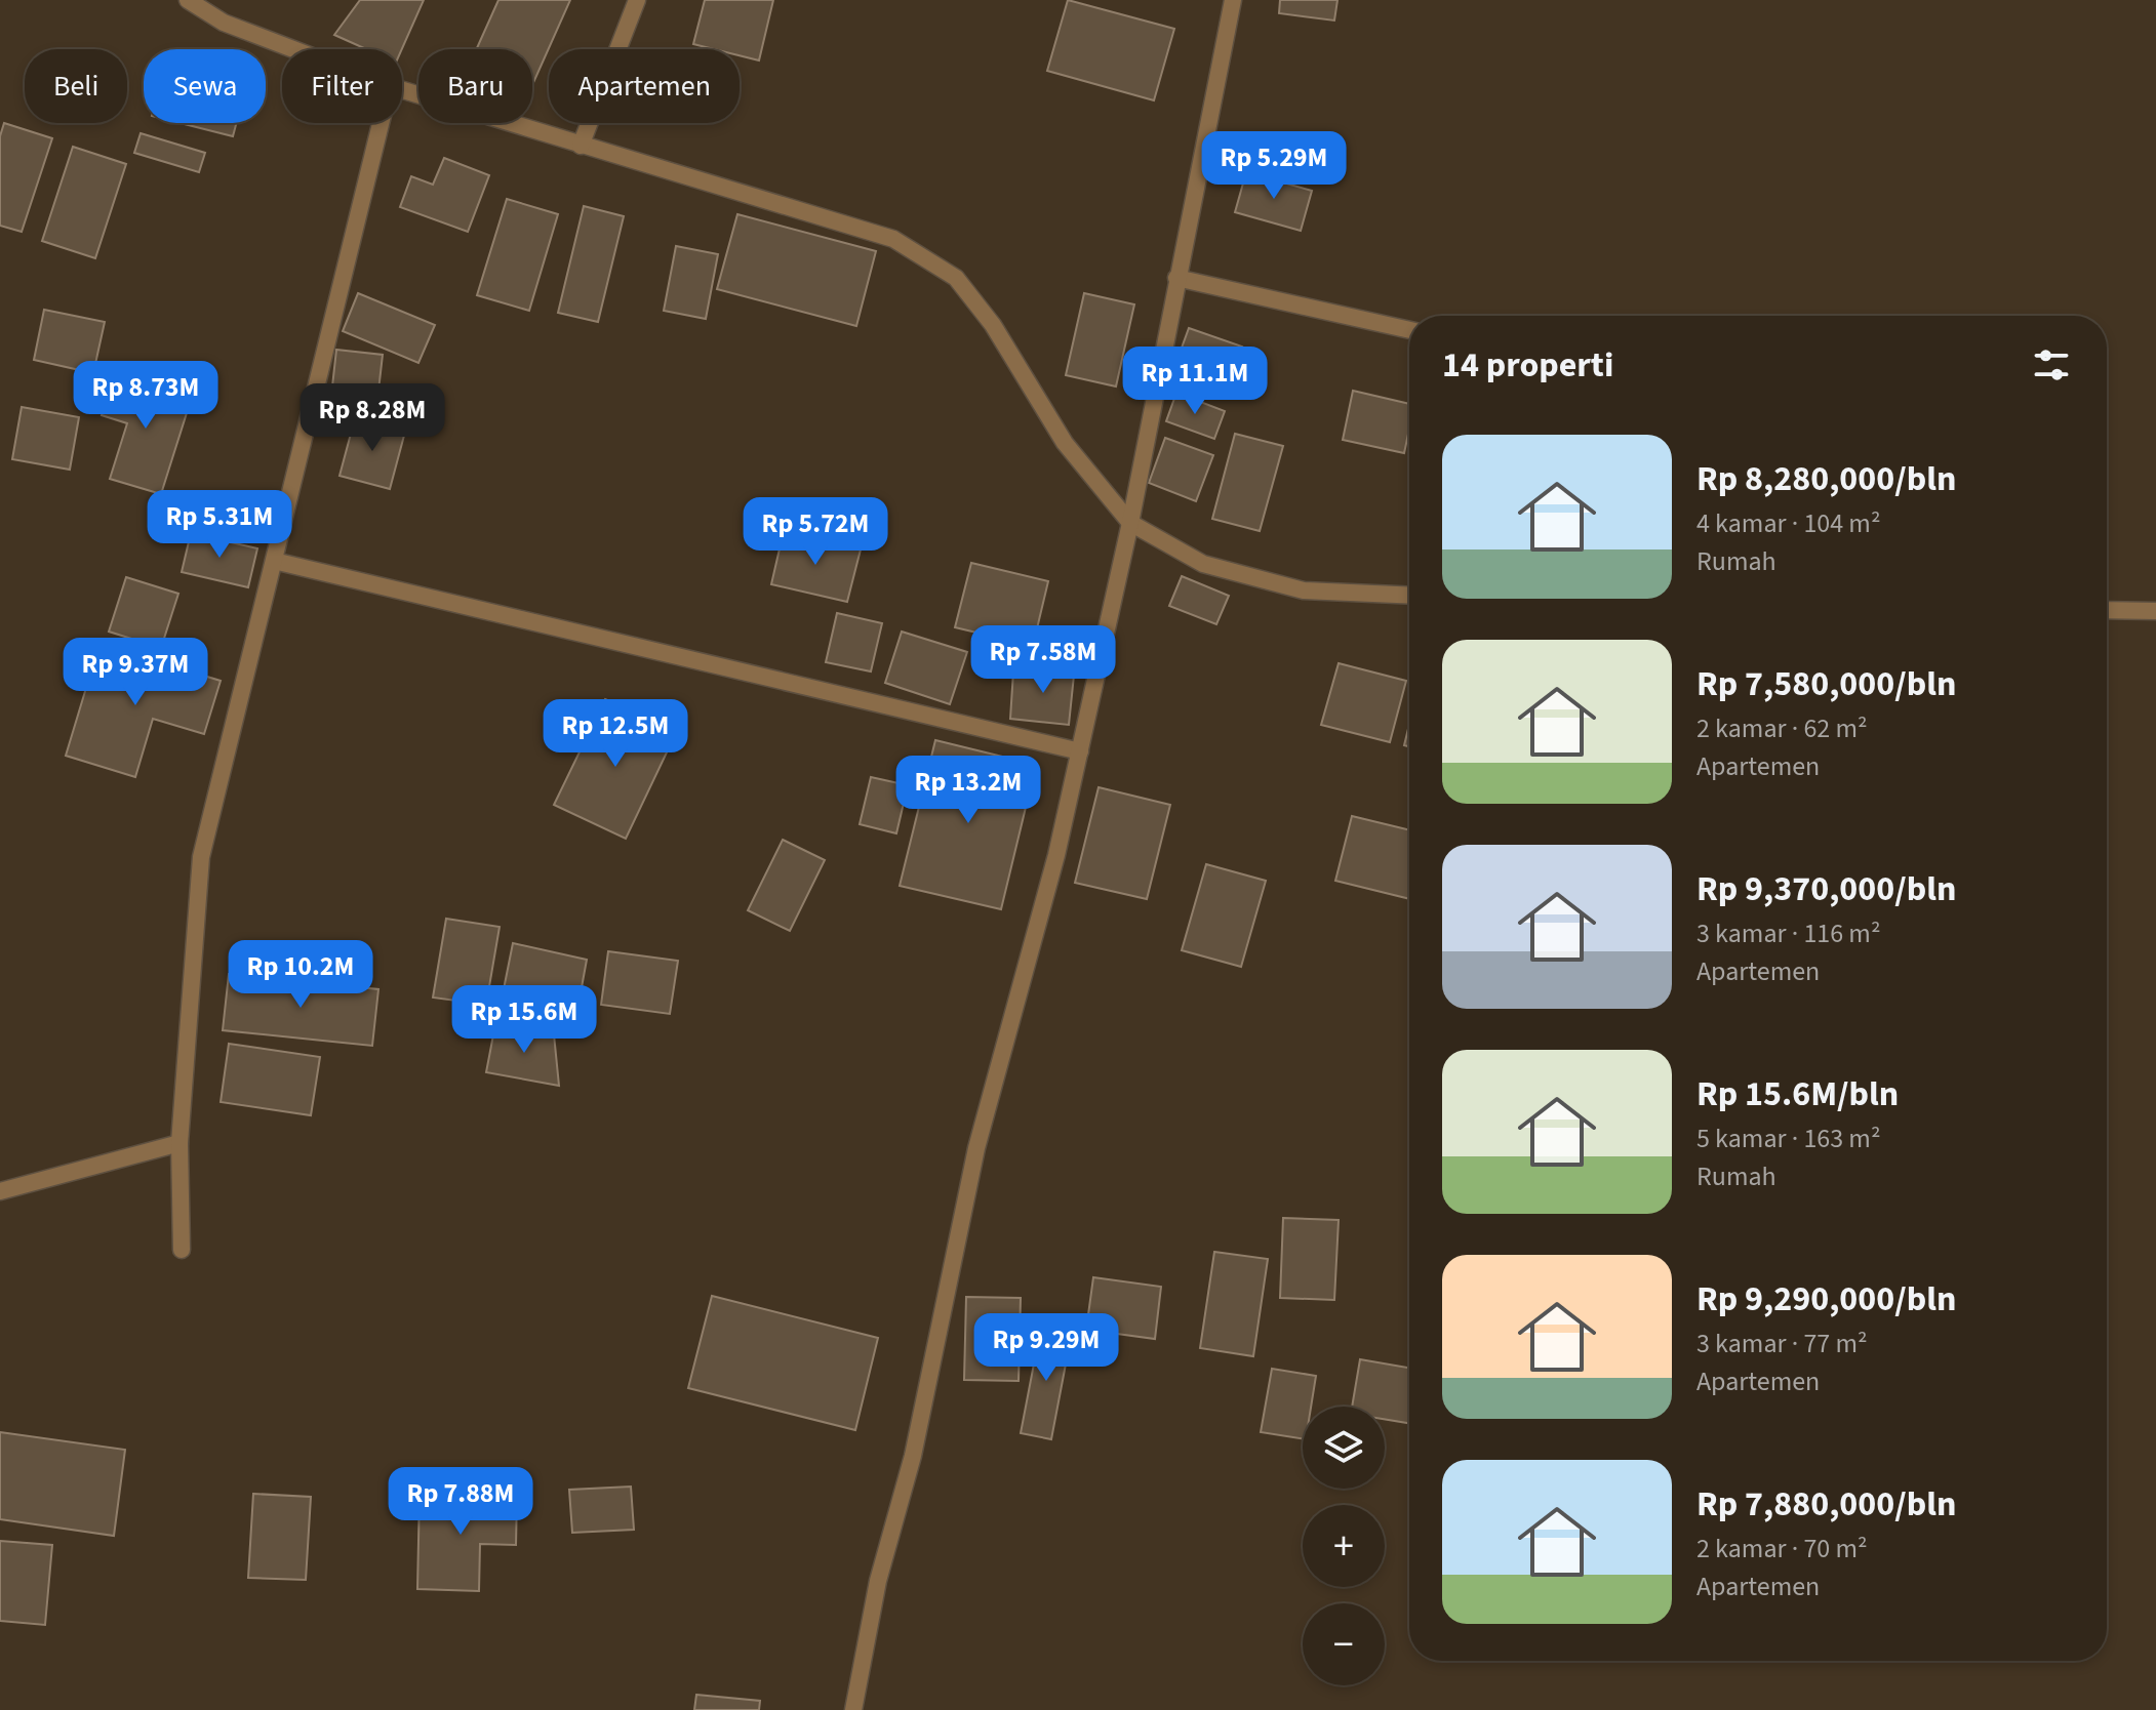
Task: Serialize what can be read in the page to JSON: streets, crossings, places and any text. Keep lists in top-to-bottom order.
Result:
{
  "page": {
    "chip": [
      "Beli",
      "Sewa",
      "Filter",
      "Baru",
      "Apartemen"
    ],
    "price": [
      "Rp 5.29M",
      "Rp 11.1M",
      "Rp 8.73M",
      "Rp 8.28M",
      "Rp 5.31M",
      "Rp 5.72M",
      "Rp 7.58M",
      "Rp 9.37M",
      "Rp 12.5M",
      "Rp 13.2M",
      "Rp 10.2M",
      "Rp 15.6M",
      "Rp 9.29M",
      "Rp 7.88M"
    ],
    "heading": "14 properti",
    "list": [
      {
        "name": "Rp 8,280,000/bln",
        "note": "4 kamar · 104 m² · Rumah"
      },
      {
        "name": "Rp 7,580,000/bln",
        "note": "2 kamar · 62 m² · Apartemen"
      },
      {
        "name": "Rp 9,370,000/bln",
        "note": "3 kamar · 116 m² · Apartemen"
      },
      {
        "name": "Rp 15.6M/bln",
        "note": "5 kamar · 163 m² · Rumah"
      },
      {
        "name": "Rp 9,290,000/bln",
        "note": "3 kamar · 77 m² · Apartemen"
      },
      {
        "name": "Rp 7,880,000/bln",
        "note": "2 kamar · 70 m² · Apartemen"
      }
    ],
    "map_buttons": ["+", "−"]
  }
}
